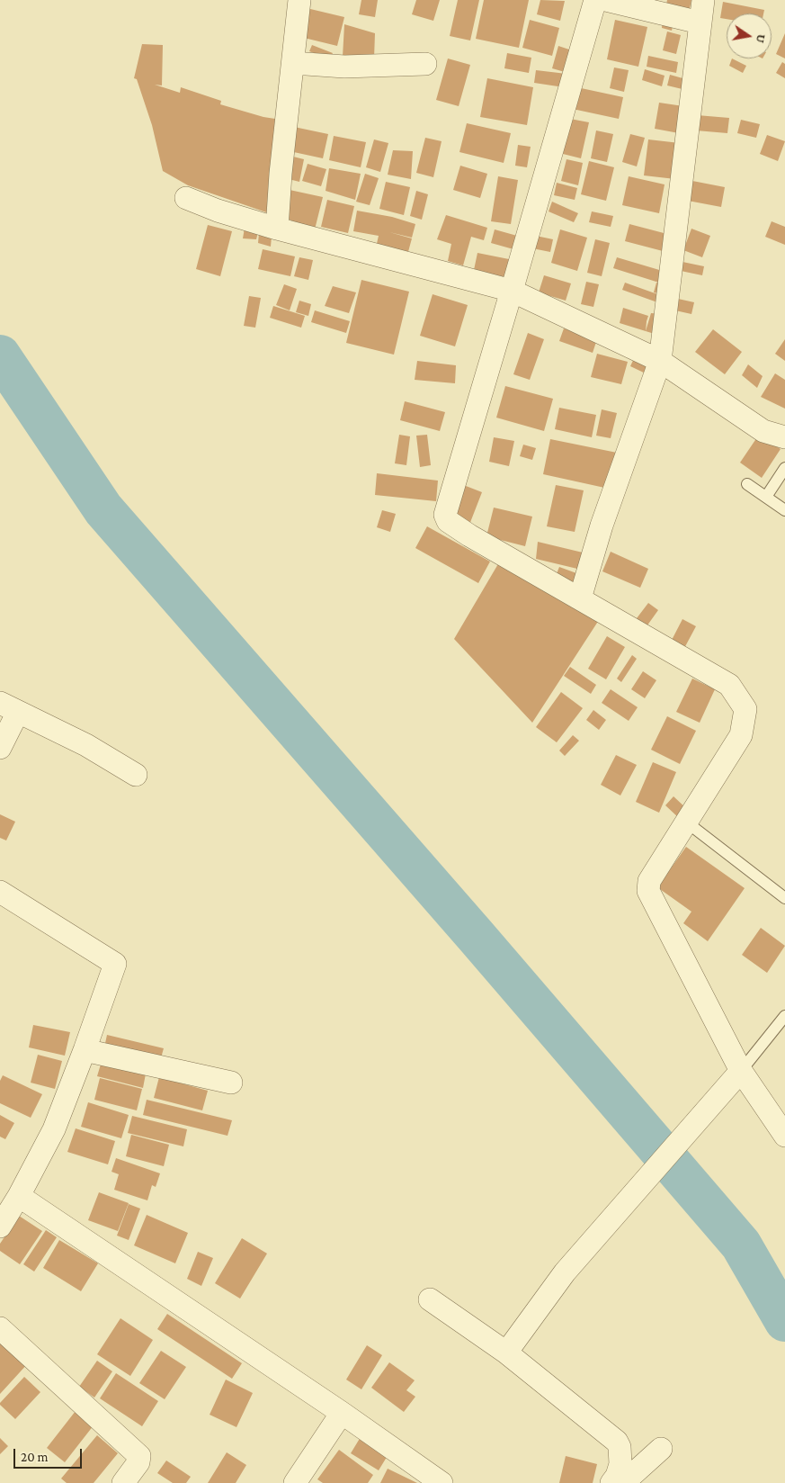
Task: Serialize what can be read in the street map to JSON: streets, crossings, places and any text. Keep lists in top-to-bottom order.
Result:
{
  "scale_bar": "20 m",
  "north": "right"
}
